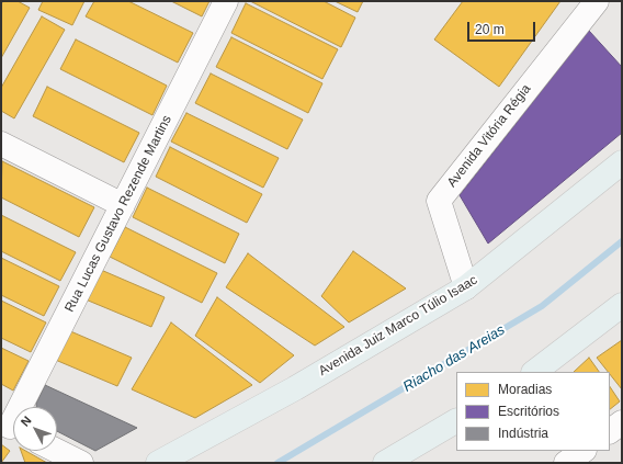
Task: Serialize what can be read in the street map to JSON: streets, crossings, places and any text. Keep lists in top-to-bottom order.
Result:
{
  "streets": {
    "main road": ["Avenida Juiz Marco Túlio Isaac"],
    "street": ["Avenida Vitória Régia", "Rua Lucas Gustavo Rezende Martins"]
  },
  "crossings": [
    ["Avenida Vitória Régia", "Avenida Juiz Marco Túlio Isaac"]
  ],
  "water": ["Riacho das Areias"],
  "legend": ["Moradias", "Escritórios", "Indústria"],
  "scale_bar": "20 m",
  "north": "top left"
}
